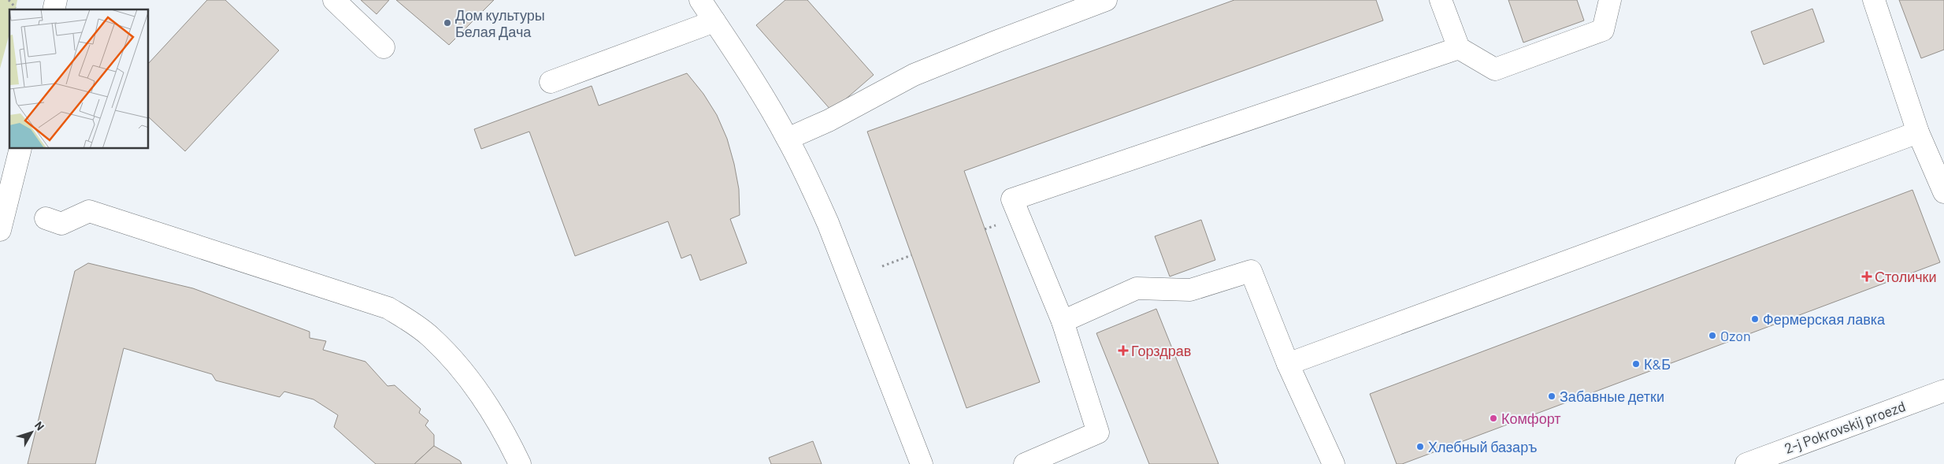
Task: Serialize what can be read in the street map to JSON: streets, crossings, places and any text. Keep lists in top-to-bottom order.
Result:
{
  "streets": {
    "street": ["2-j Pokrovskij proezd"]
  },
  "places": {
    "other": [
      "Дом культуры Белая Дача",
      "Фермерская лавка",
      "Ozon",
      "К&Б",
      "Забавные детки",
      "Комфорт",
      "Хлебный базаръ"
    ],
    "health": ["Столички", "Горздрав"]
  },
  "north": "top right"
}
